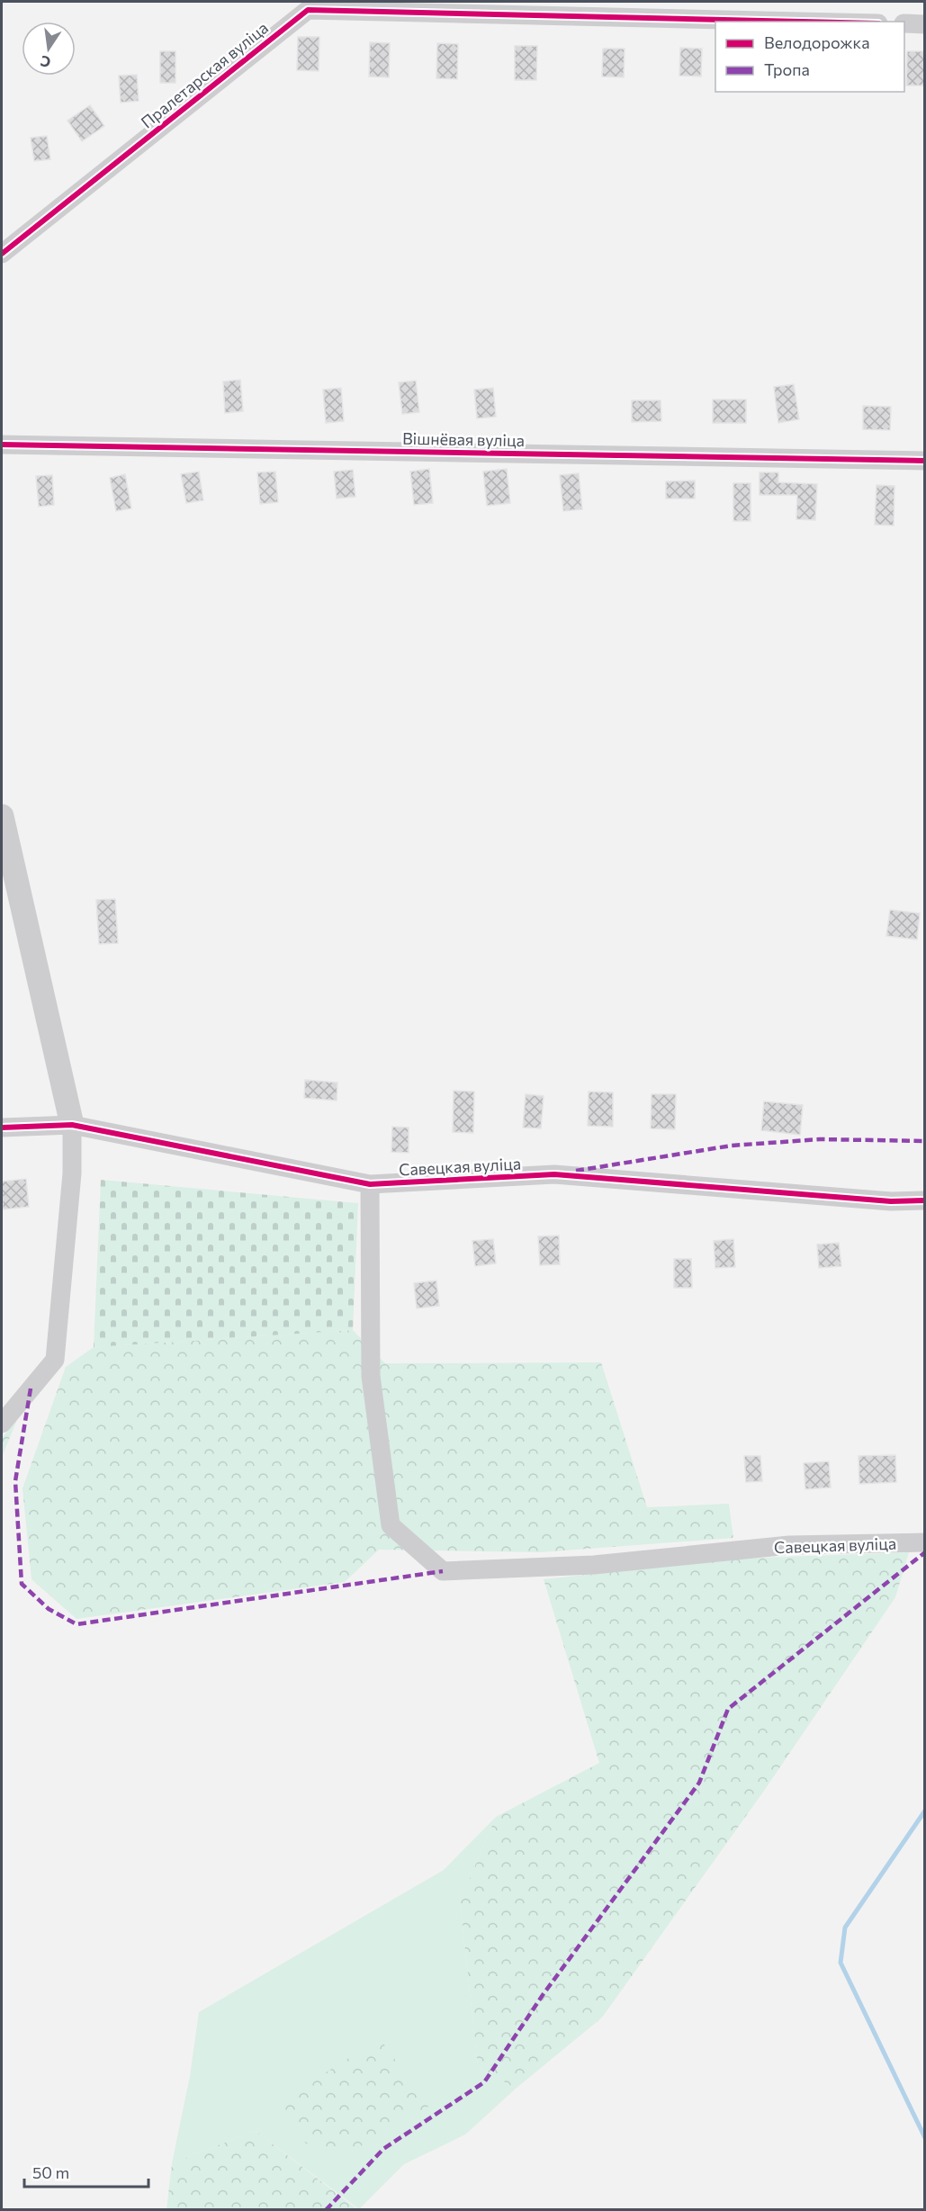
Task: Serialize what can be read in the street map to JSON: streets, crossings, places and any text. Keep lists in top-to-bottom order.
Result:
{
  "streets": {
    "street": ["Пралетарская вуліца", "Вішнёвая вуліца", "Савецкая вуліца"]
  },
  "legend": ["Велодорожка", "Тропа"],
  "scale_bar": "50 m",
  "north": "bottom"
}
